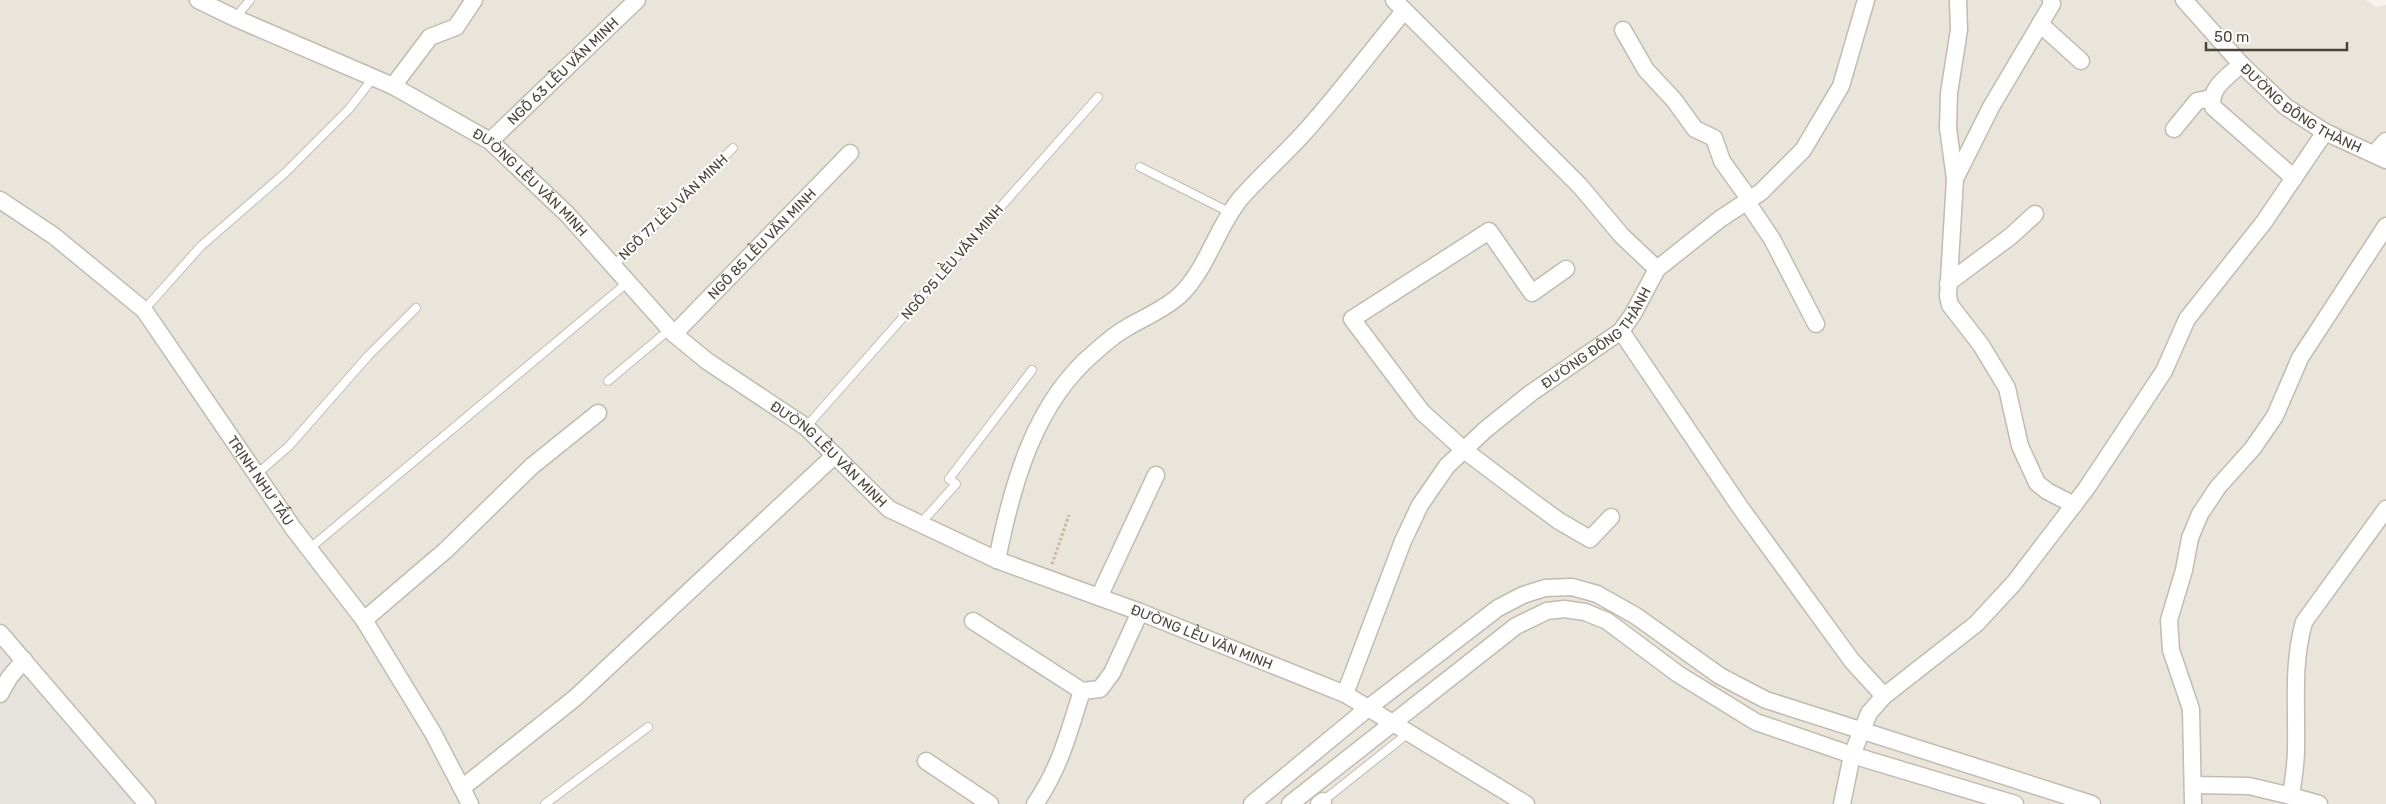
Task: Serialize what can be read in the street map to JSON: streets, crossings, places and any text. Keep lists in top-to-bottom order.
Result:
{
  "streets": {
    "street": [
      "NGÕ 63 LỀU VĂN MINH",
      "ĐƯỜNG ĐÔNG THÀNH",
      "ĐƯỜNG LỀU VĂN MINH",
      "NGÕ 85 LỀU VĂN MINH",
      "TRỊNH NHƯ TẤU"
    ],
    "lane": ["NGÕ 77 LỀU VĂN MINH", "NGÕ 95 LỀU VĂN MINH"]
  },
  "crossings": [
    ["NGÕ 63 LỀU VĂN MINH", "ĐƯỜNG LỀU VĂN MINH"],
    ["ĐƯỜNG ĐÔNG THÀNH", "ĐƯỜNG LỀU VĂN MINH"],
    ["ĐƯỜNG LỀU VĂN MINH", "NGÕ 77 LỀU VĂN MINH"],
    ["ĐƯỜNG LỀU VĂN MINH", "NGÕ 85 LỀU VĂN MINH"],
    ["ĐƯỜNG LỀU VĂN MINH", "NGÕ 95 LỀU VĂN MINH"]
  ],
  "scale_bar": "50 m"
}
